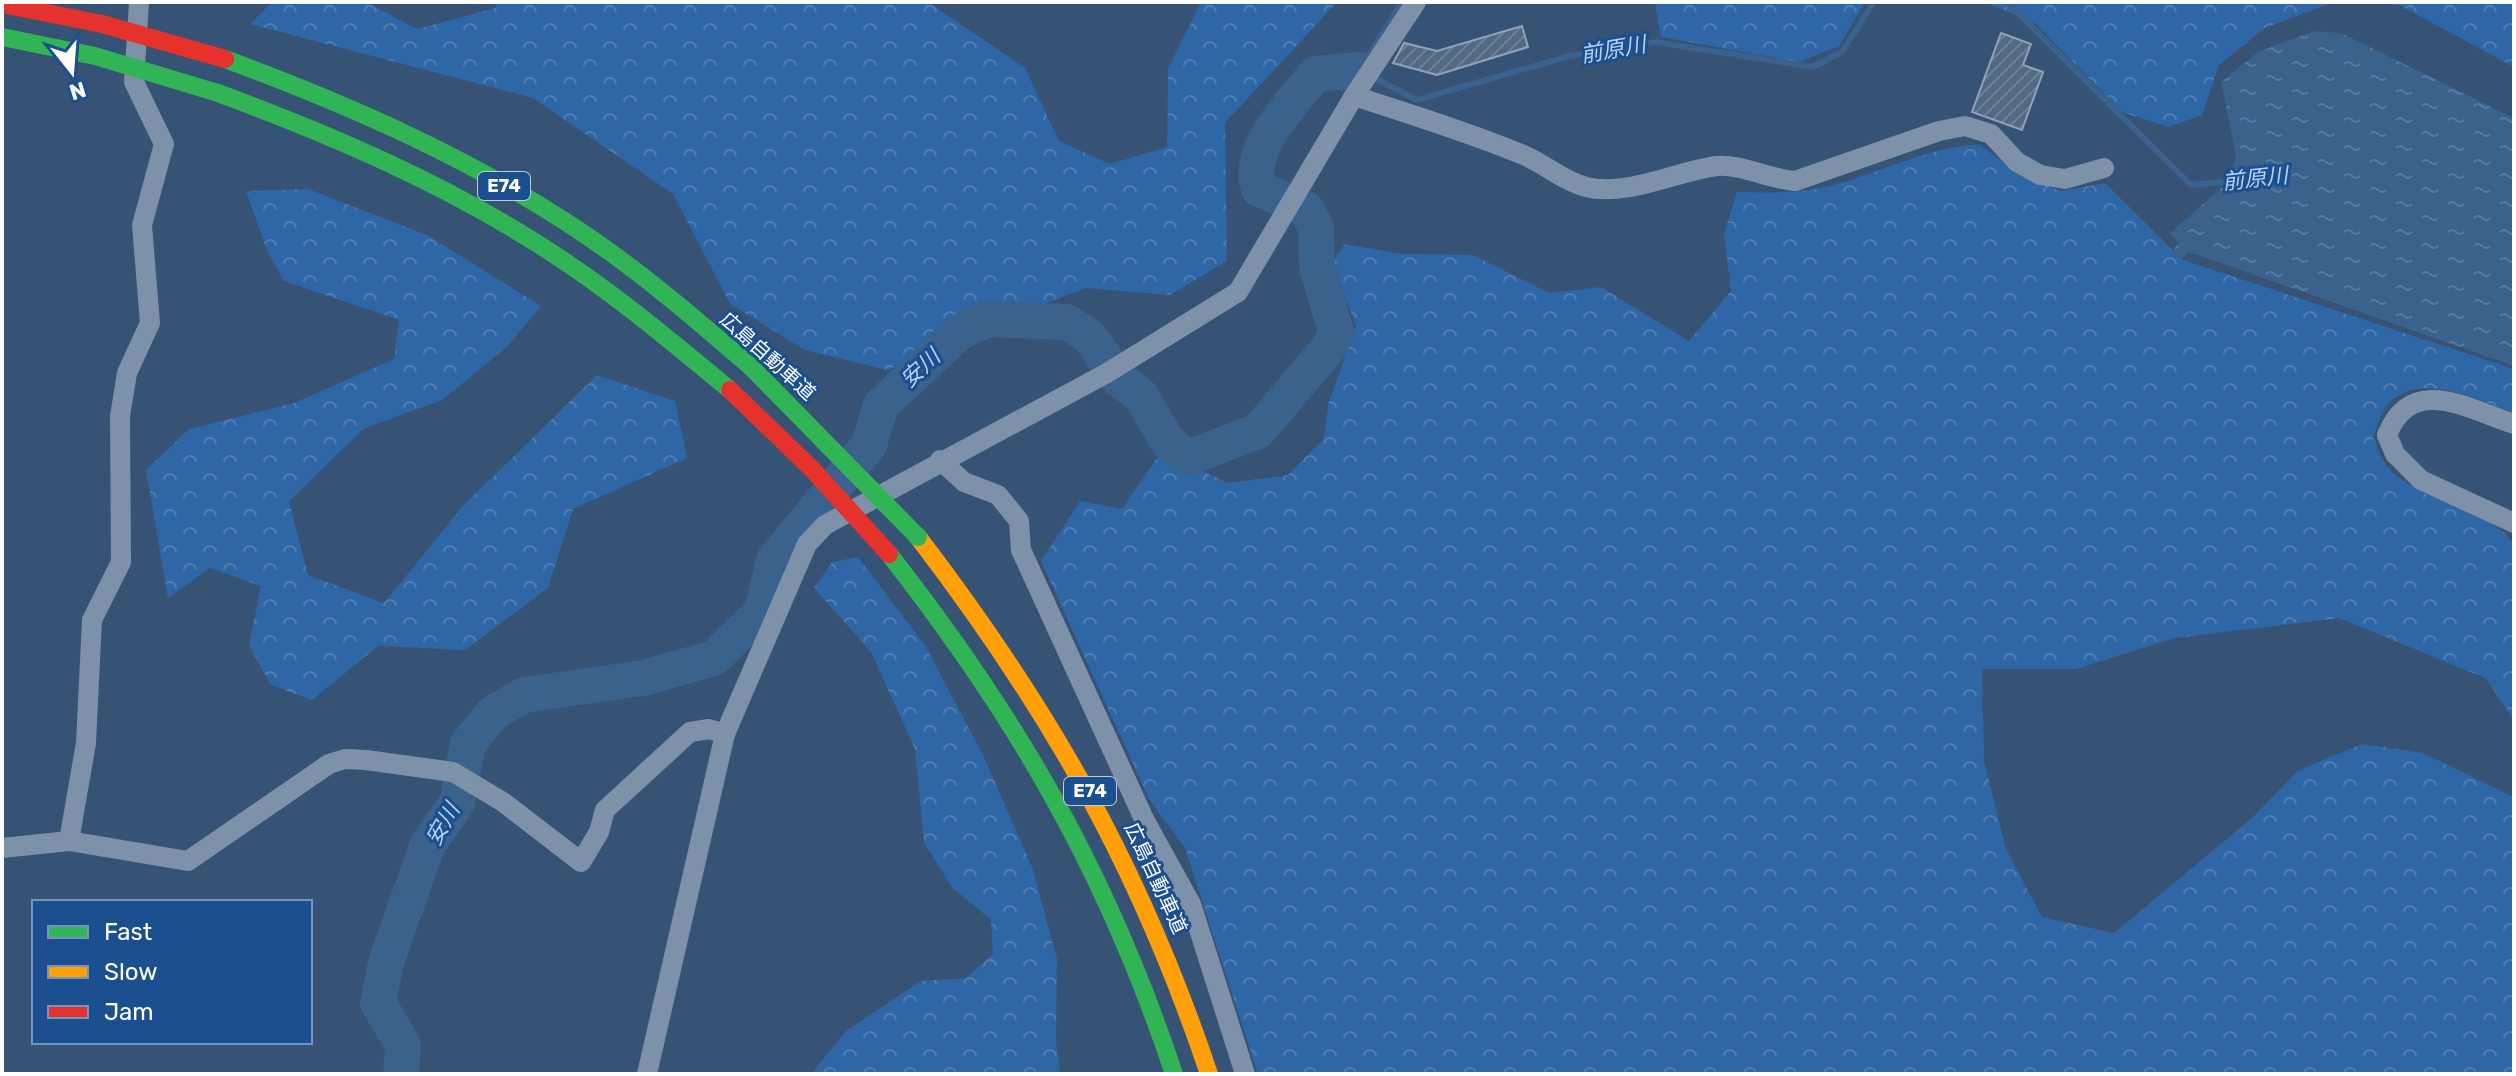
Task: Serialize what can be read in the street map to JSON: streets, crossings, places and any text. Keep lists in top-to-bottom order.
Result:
{
  "streets": {
    "highway": ["E74", "広島自動車道"]
  },
  "water": ["前原川", "安川"],
  "legend": ["Fast", "Slow", "Jam"],
  "north": "bottom"
}
